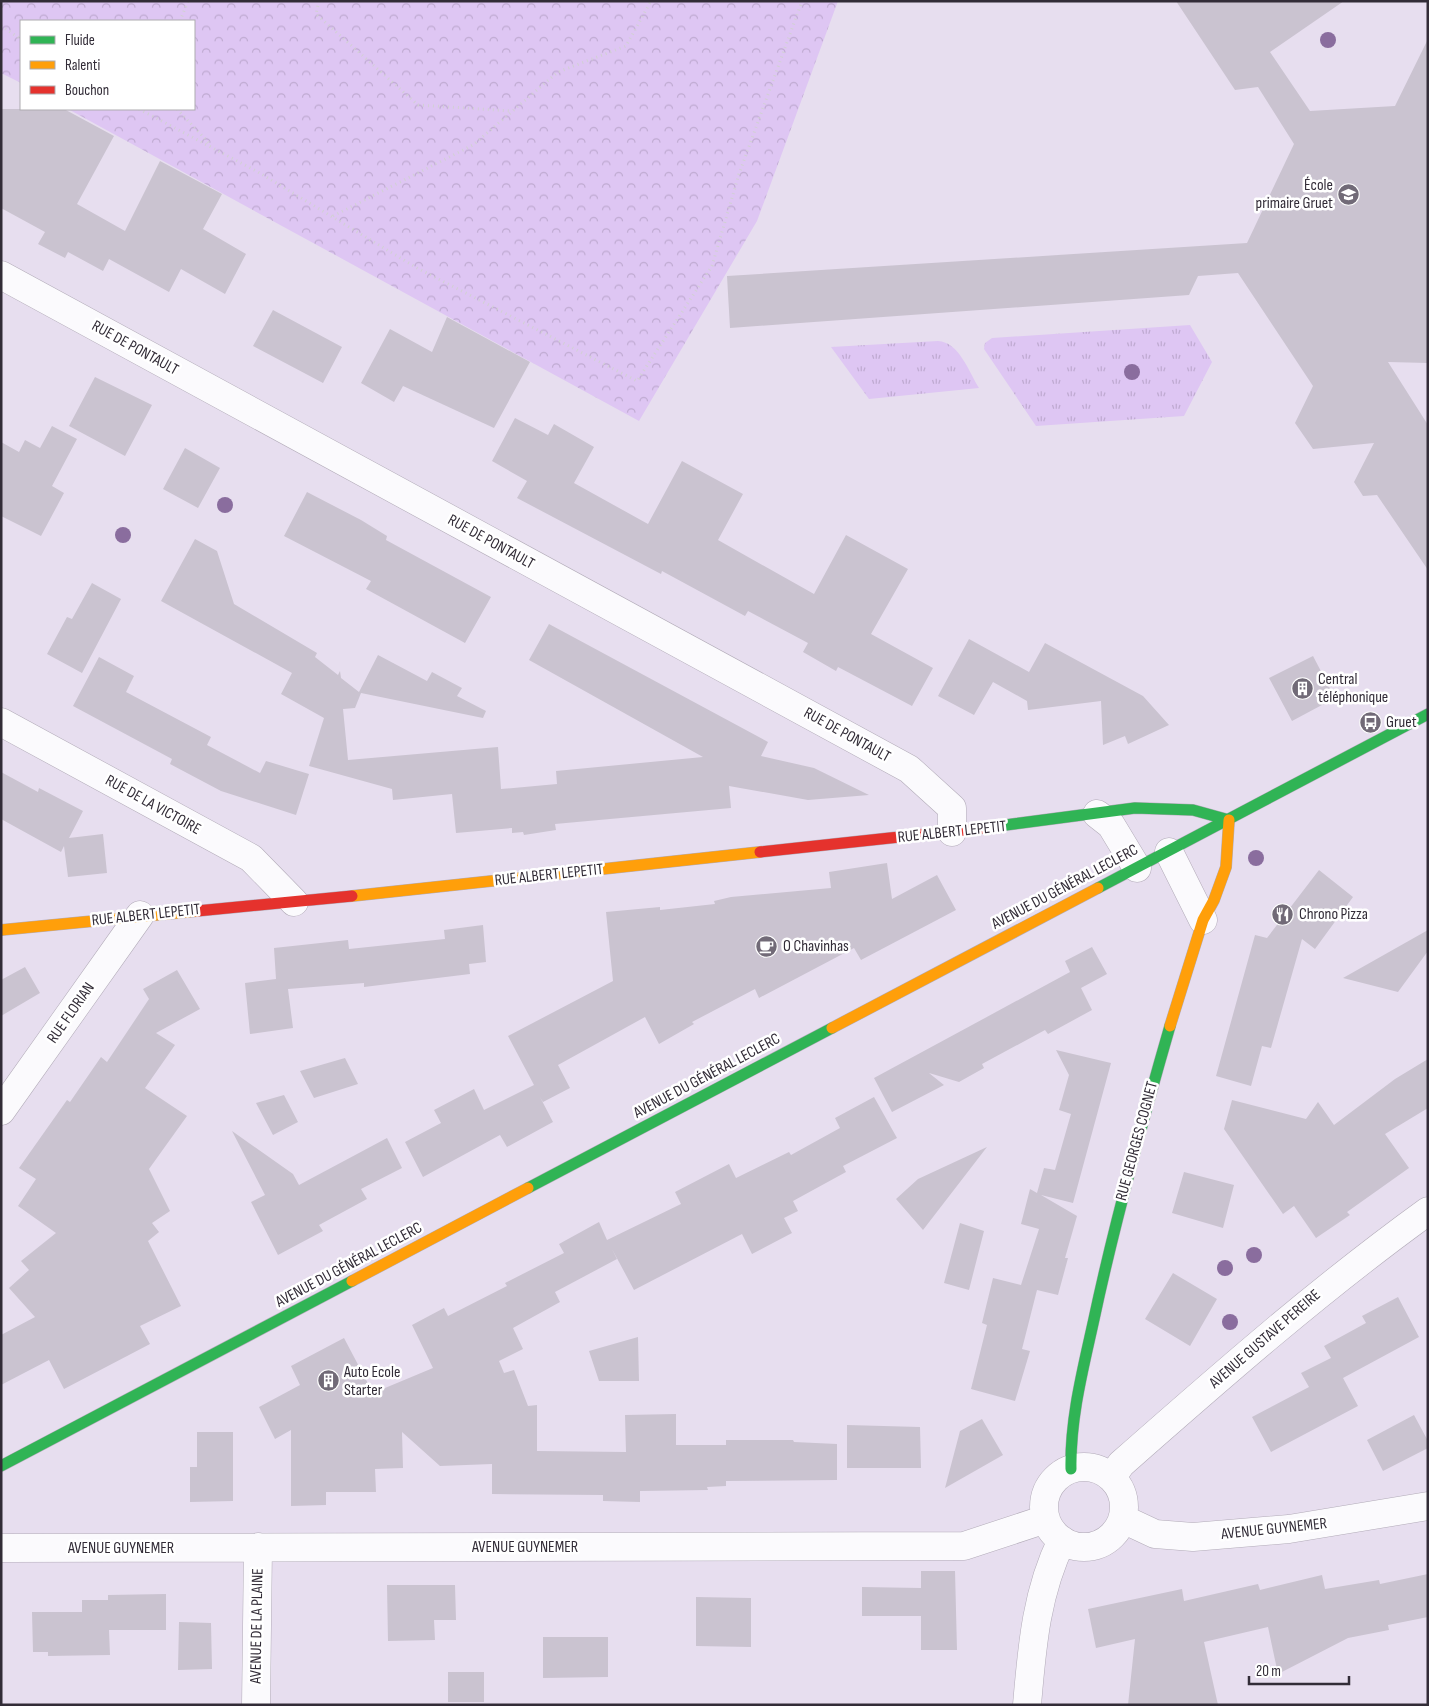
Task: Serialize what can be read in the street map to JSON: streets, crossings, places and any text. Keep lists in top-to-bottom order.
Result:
{
  "streets": {
    "street": [
      "RUE DE PONTAULT",
      "RUE DE LA VICTOIRE",
      "RUE ALBERT LEPETIT",
      "AVENUE DU GÉNÉRAL LECLERC",
      "RUE FLORIAN",
      "RUE GEORGES COGNET",
      "AVENUE GUSTAVE PEREIRE",
      "AVENUE GUYNEMER",
      "AVENUE DE LA PLAINE"
    ]
  },
  "crossings": [
    ["RUE DE PONTAULT", "RUE ALBERT LEPETIT"],
    ["RUE DE LA VICTOIRE", "RUE ALBERT LEPETIT"],
    ["RUE ALBERT LEPETIT", "AVENUE DU GÉNÉRAL LECLERC"],
    ["RUE ALBERT LEPETIT", "RUE FLORIAN"],
    ["RUE ALBERT LEPETIT", "RUE GEORGES COGNET"],
    ["AVENUE DU GÉNÉRAL LECLERC", "RUE GEORGES COGNET"],
    ["RUE GEORGES COGNET", "AVENUE GUSTAVE PEREIRE"],
    ["RUE GEORGES COGNET", "AVENUE GUYNEMER"],
    ["AVENUE GUSTAVE PEREIRE", "AVENUE GUYNEMER"],
    ["AVENUE GUYNEMER", "AVENUE DE LA PLAINE"]
  ],
  "places": {
    "school or university": ["École primaire Gruet"],
    "building": ["Central téléphonique", "Auto Ecole Starter"],
    "bus stop": ["Gruet"],
    "restaurant": ["Chrono Pizza"],
    "cafe": ["O Chavinhas"]
  },
  "legend": ["Fluide", "Ralenti", "Bouchon"],
  "scale_bar": "20 m"
}
